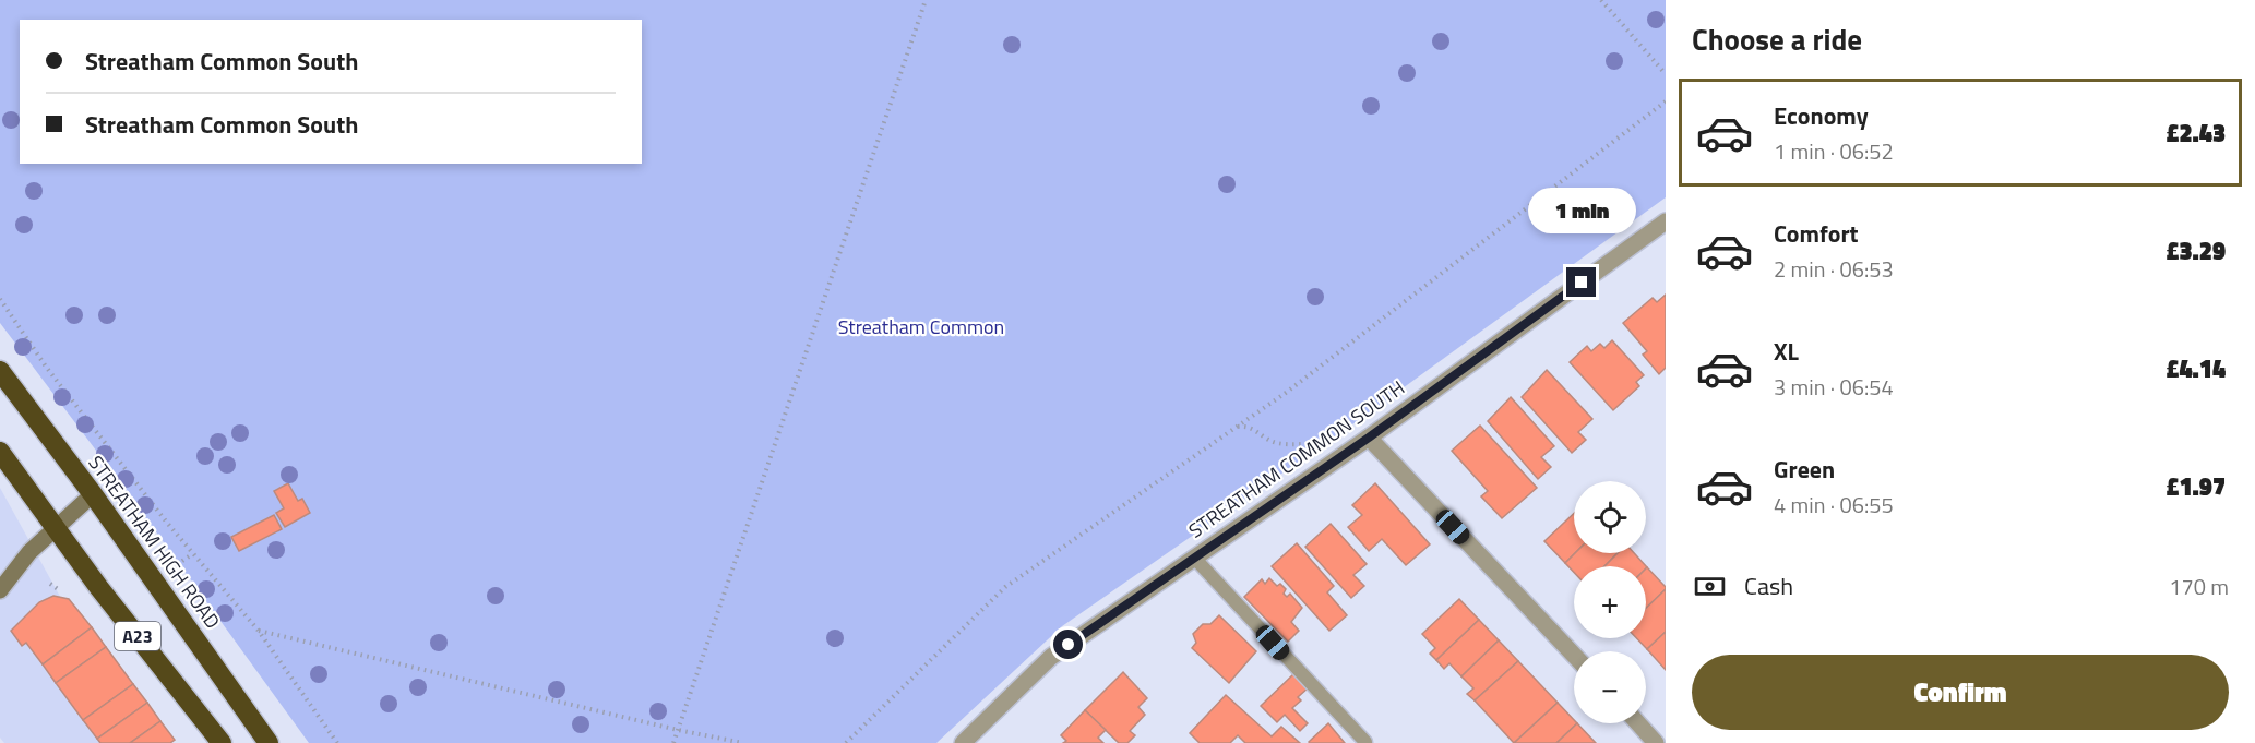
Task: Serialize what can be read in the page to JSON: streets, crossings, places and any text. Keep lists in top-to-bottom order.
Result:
{
  "streets": {
    "highway": ["STREATHAM HIGH ROAD", "A23"],
    "street": ["STREATHAM COMMON SOUTH"]
  },
  "parks": ["Streatham Common"],
  "page": {
    "heading": "Choose a ride",
    "banner": ["Streatham Common South", "Streatham Common South"],
    "list": [
      {
        "name": "Economy",
        "note": "1 min · 06:52",
        "value": "£2.43"
      },
      {
        "name": "Comfort",
        "note": "2 min · 06:53",
        "value": "£3.29"
      },
      {
        "name": "XL",
        "note": "3 min · 06:54",
        "value": "£4.14"
      },
      {
        "name": "Green",
        "note": "4 min · 06:55",
        "value": "£1.97"
      }
    ],
    "bubble": "1 min",
    "map_buttons": ["+", "−"],
    "pay": ["Cash", "170 m"],
    "buttons": "Confirm"
  }
}
